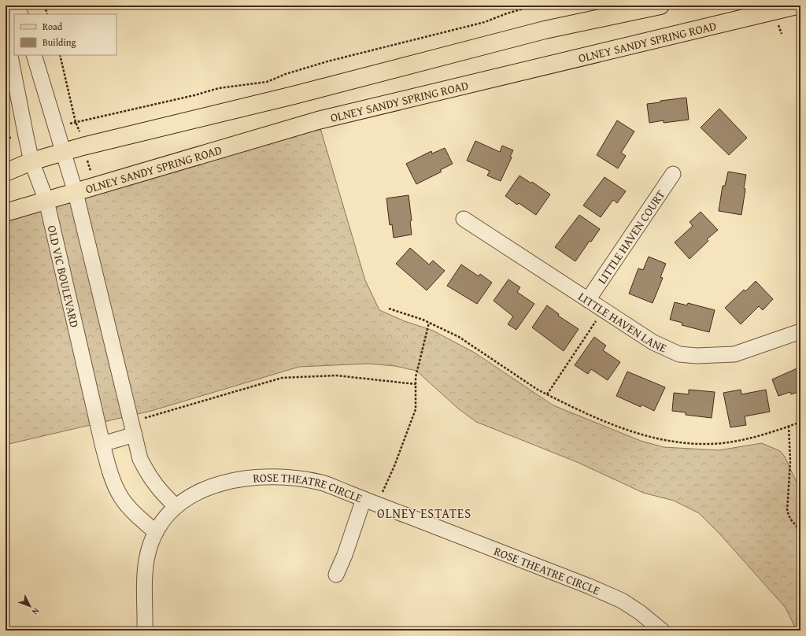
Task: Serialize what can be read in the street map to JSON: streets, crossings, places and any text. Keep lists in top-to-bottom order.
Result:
{
  "streets": {
    "main road": ["OLNEY SANDY SPRING ROAD"],
    "street": [
      "LITTLE HAVEN COURT",
      "OLD VIC BOULEVARD",
      "LITTLE HAVEN LANE",
      "ROSE THEATRE CIRCLE"
    ]
  },
  "crossings": [
    ["OLNEY SANDY SPRING ROAD", "OLD VIC BOULEVARD"],
    ["LITTLE HAVEN COURT", "LITTLE HAVEN LANE"],
    ["OLD VIC BOULEVARD", "ROSE THEATRE CIRCLE"]
  ],
  "districts": ["OLNEY ESTATES"],
  "legend": ["Road", "Building"],
  "north": "bottom right"
}
